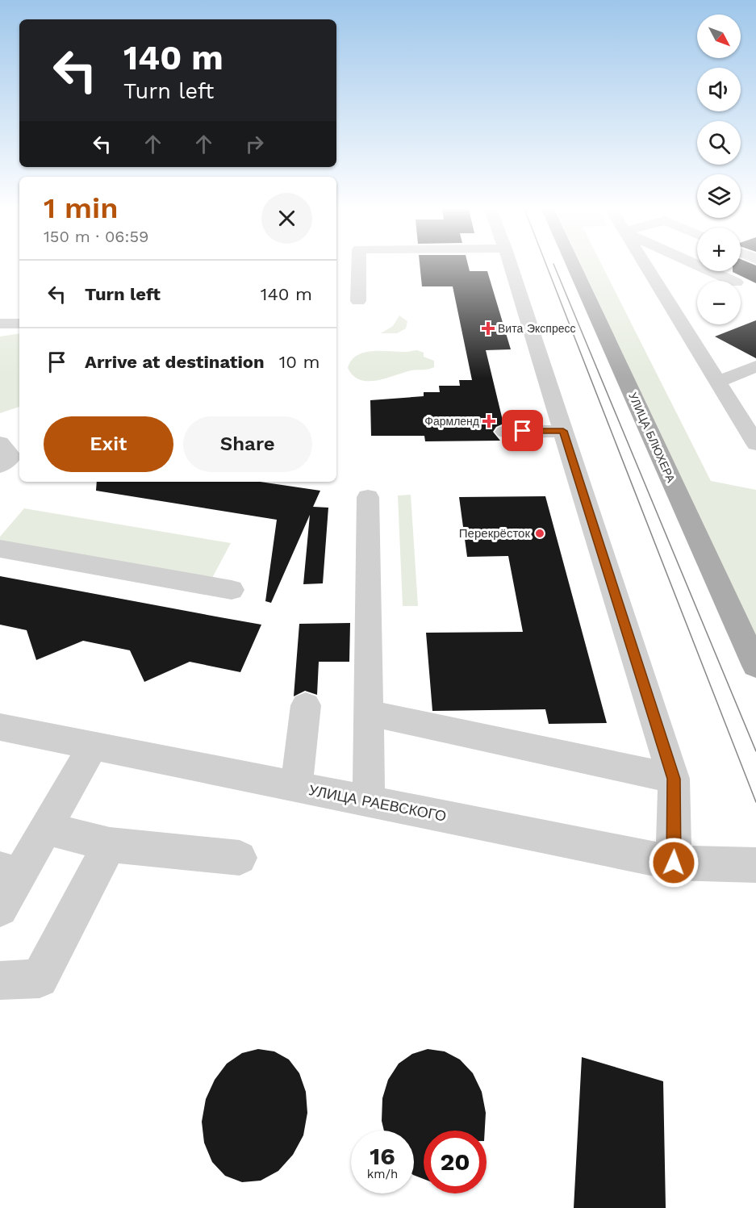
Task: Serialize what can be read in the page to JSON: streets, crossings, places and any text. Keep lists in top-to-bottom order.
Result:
{
  "streets": {
    "main road": ["УЛИЦА БЛЮХЕРА"],
    "street": ["УЛИЦА РАЕВСКОГО"]
  },
  "places": {
    "health": ["Вита Экспресс", "Фармленд"],
    "other": ["Перекрёсток"]
  },
  "north": "bottom right",
  "page": {
    "map_buttons": ["+", "−"],
    "turn": ["140 m", "Turn left"],
    "heading": ["1 min", "150 m · 06:59"],
    "list": [
      {
        "name": "Turn left",
        "value": "140 m"
      },
      {
        "name": "Arrive at destination",
        "value": "10 m"
      }
    ],
    "buttons": ["Exit", "Share"],
    "speed": "16 km/h",
    "limit": "20"
  }
}
